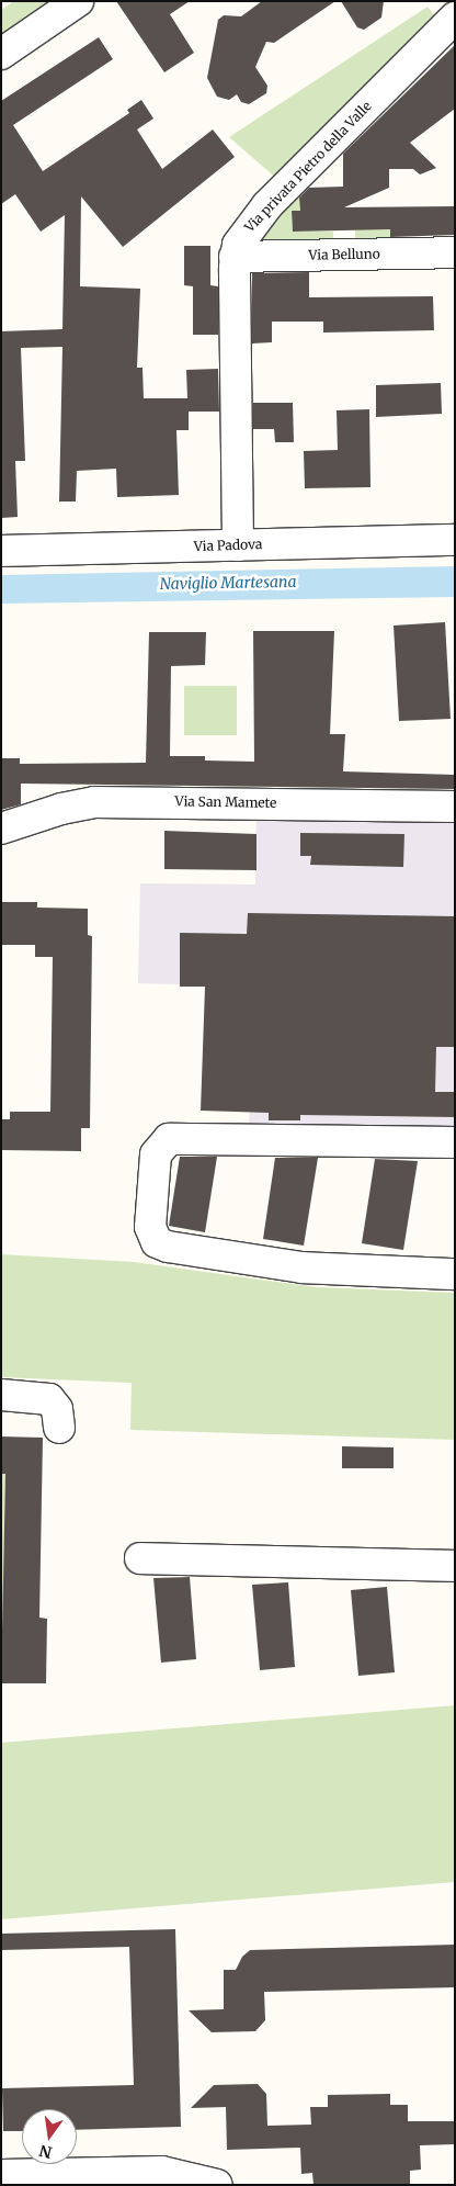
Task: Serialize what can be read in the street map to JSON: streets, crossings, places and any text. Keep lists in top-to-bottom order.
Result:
{
  "streets": {
    "street": [
      "Via privata Pietro della Valle",
      "Via Belluno",
      "Via Padova",
      "Via San Mamete"
    ]
  },
  "crossings": [
    ["Via privata Pietro della Valle", "Via Belluno"],
    ["Via privata Pietro della Valle", "Via Padova"]
  ],
  "water": ["Naviglio Martesana"],
  "north": "bottom"
}
